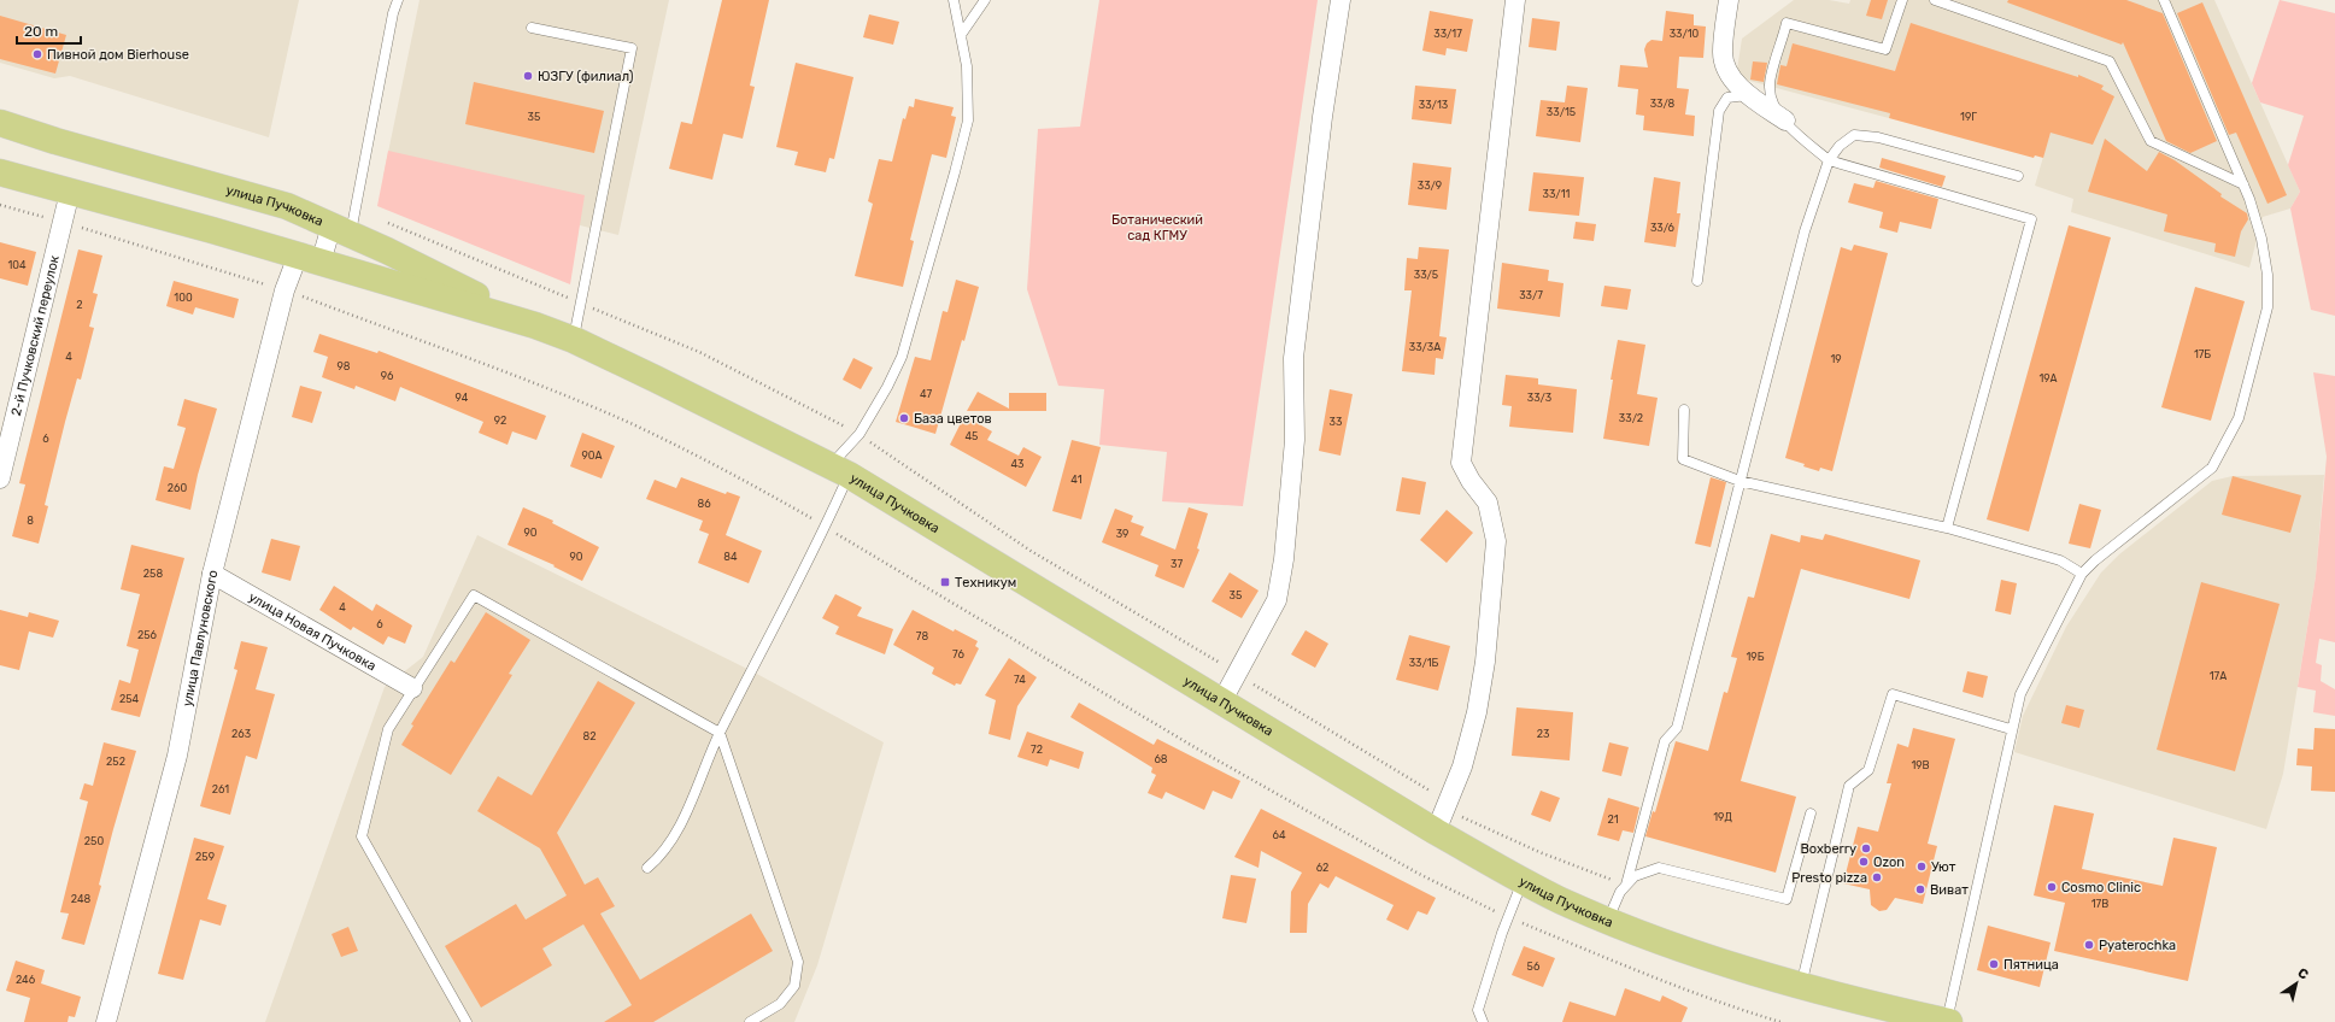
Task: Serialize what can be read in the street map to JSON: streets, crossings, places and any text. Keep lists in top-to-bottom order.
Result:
{
  "streets": {
    "main road": ["улица Пучковка"],
    "street": ["2-й Пучковский переулок", "улица Новая Пучковка", "улица Павлуновского"]
  },
  "crossings": [
    ["улица Пучковка", "2-й Пучковский переулок"],
    ["улица Пучковка", "улица Павлуновского"],
    ["улица Новая Пучковка", "улица Павлуновского"]
  ],
  "parks": ["Ботанический сад КГМУ"],
  "places": {
    "other": [
      "Пивной дом Bierhouse",
      "ЮЗГУ (филиал)",
      "База цветов",
      "Boxberry",
      "Ozon",
      "Уют",
      "Presto pizza",
      "Cosmo Clinic",
      "Виват",
      "Pyaterochka",
      "Пятница"
    ],
    "transit": ["Техникум"]
  },
  "house_numbers": [
    "33/17",
    "33/10",
    "33/8",
    "33/13",
    "33/15",
    "35",
    "19Г",
    "33/9",
    "33/11",
    "33/6",
    "104",
    "33/5",
    "33/7",
    "100",
    "2",
    "33/3А",
    "17Б",
    "4",
    "19",
    "98",
    "96",
    "19А",
    "47",
    "94",
    "33/3",
    "33/2",
    "92",
    "33",
    "45",
    "6",
    "90А",
    "43",
    "41",
    "260",
    "86",
    "8",
    "90",
    "39",
    "90",
    "84",
    "37",
    "258",
    "35",
    "4",
    "6",
    "256",
    "78",
    "76",
    "19Б",
    "33/1Б",
    "17А",
    "74",
    "254",
    "263",
    "23",
    "82",
    "72",
    "68",
    "252",
    "19В",
    "261",
    "19Д",
    "21",
    "64",
    "250",
    "259",
    "62",
    "248",
    "17В",
    "56",
    "246"
  ],
  "scale_bar": "20 m",
  "north": "top right"
}
